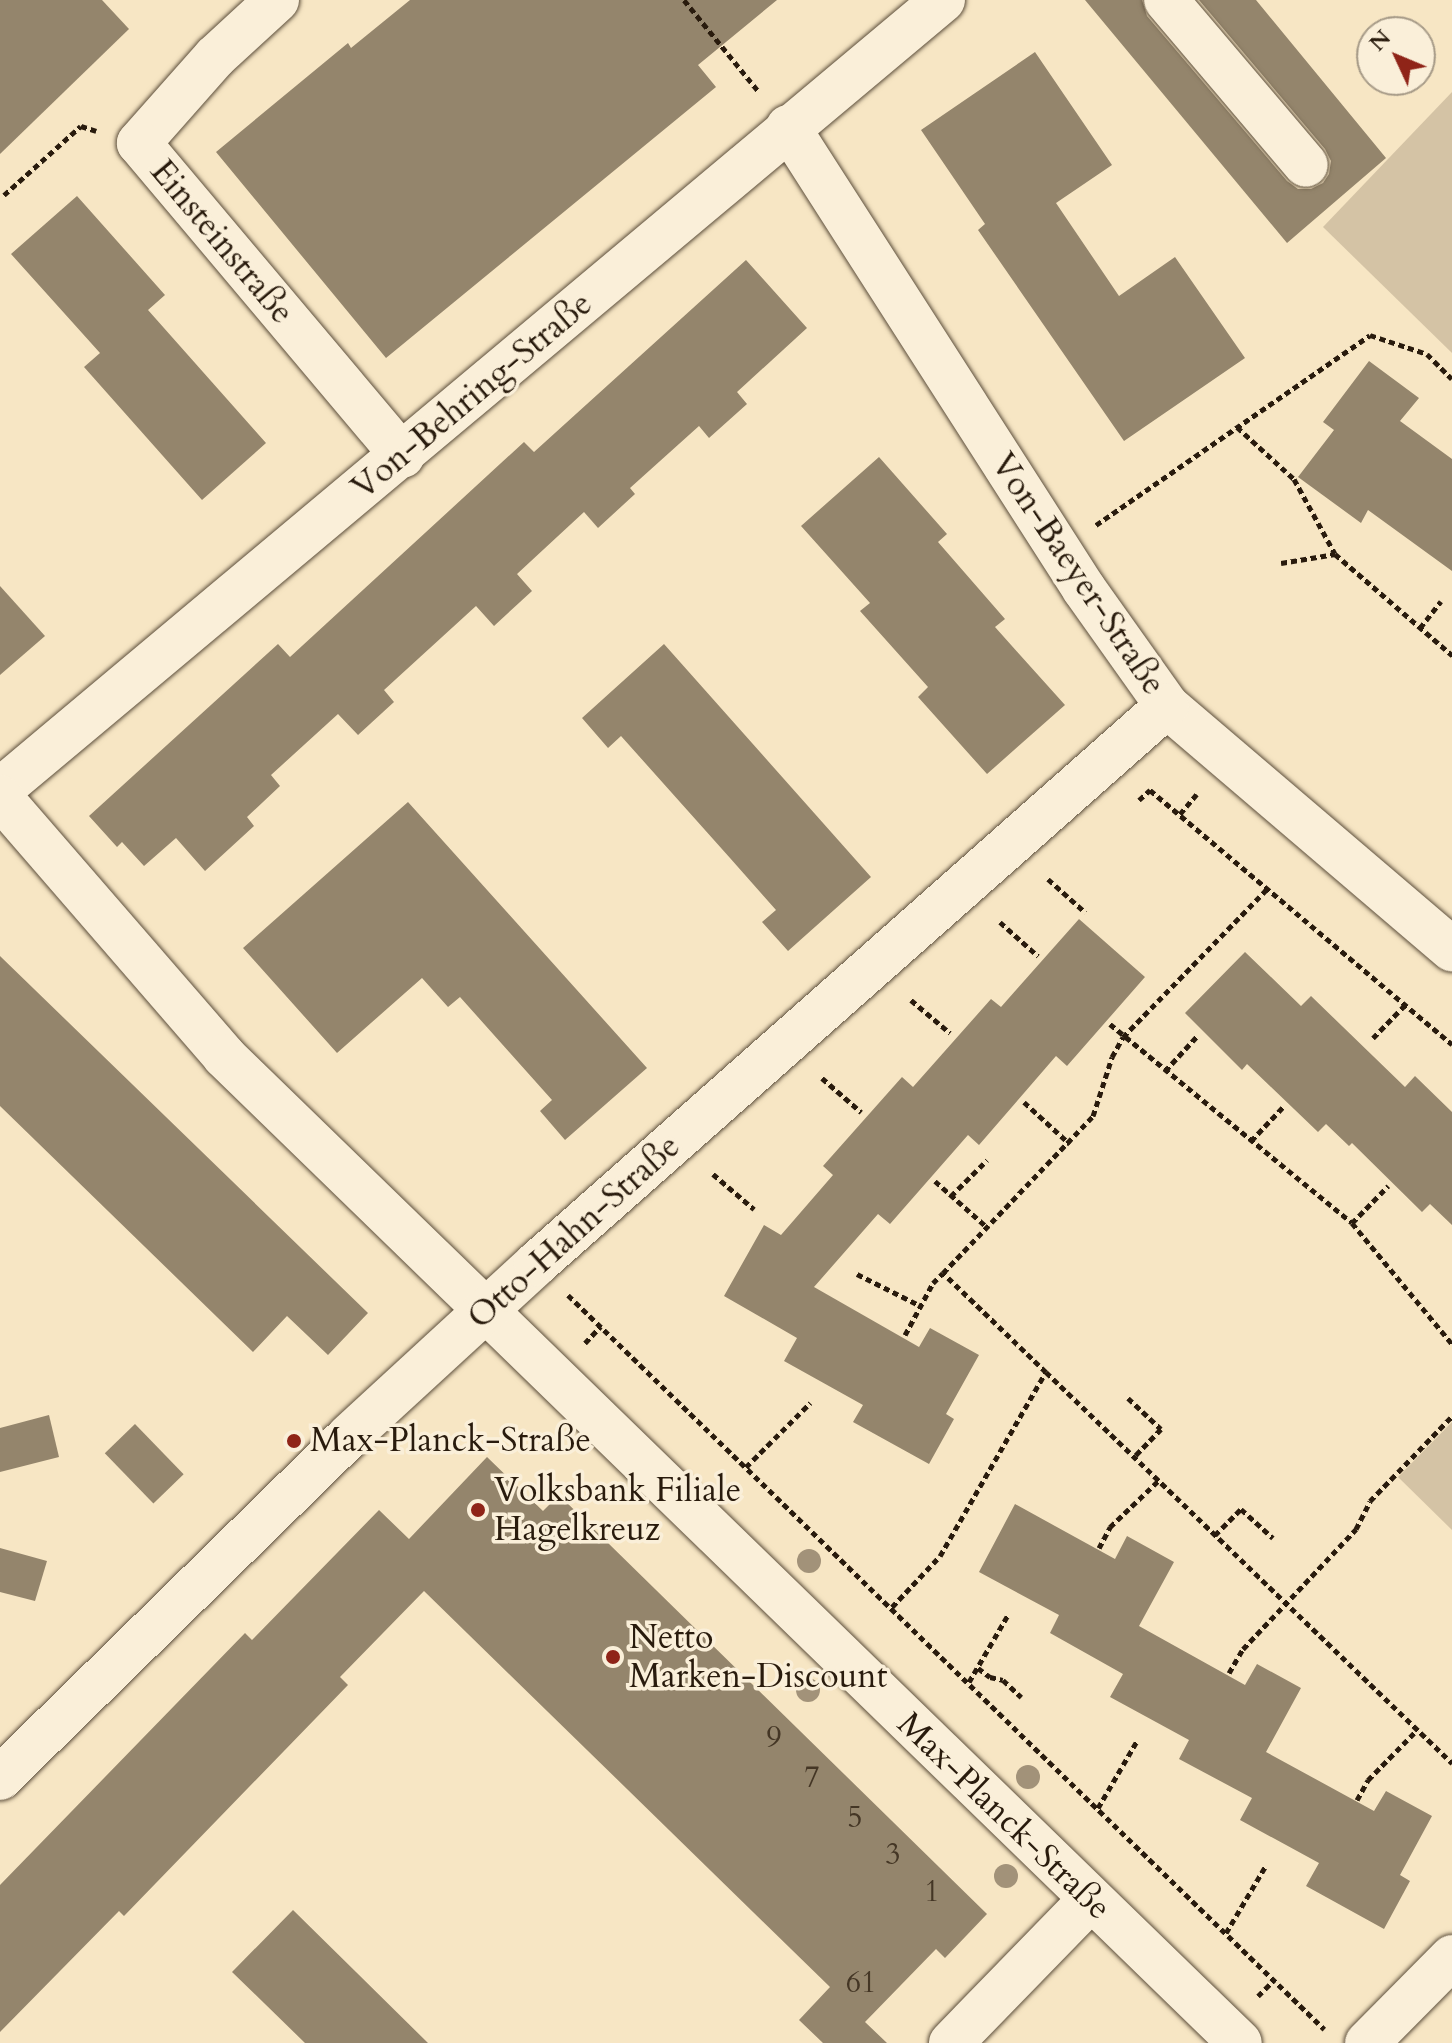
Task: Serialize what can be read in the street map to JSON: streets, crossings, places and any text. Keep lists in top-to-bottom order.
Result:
{
  "streets": {
    "street": [
      "Einsteinstraße",
      "Von-Behring-Straße",
      "Von-Baeyer-Straße",
      "Otto-Hahn-Straße",
      "Max-Planck-Straße"
    ]
  },
  "crossings": [
    ["Einsteinstraße", "Von-Behring-Straße"],
    ["Von-Behring-Straße", "Von-Baeyer-Straße"],
    ["Von-Baeyer-Straße", "Otto-Hahn-Straße"],
    ["Otto-Hahn-Straße", "Max-Planck-Straße"]
  ],
  "places": ["Max-Planck-Straße", "Volksbank Filiale Hagelkreuz", "Netto Marken-Discount"],
  "house_numbers": [
    "9",
    "7",
    "5",
    "3",
    "1",
    "61"
  ],
  "north": "top left"
}
